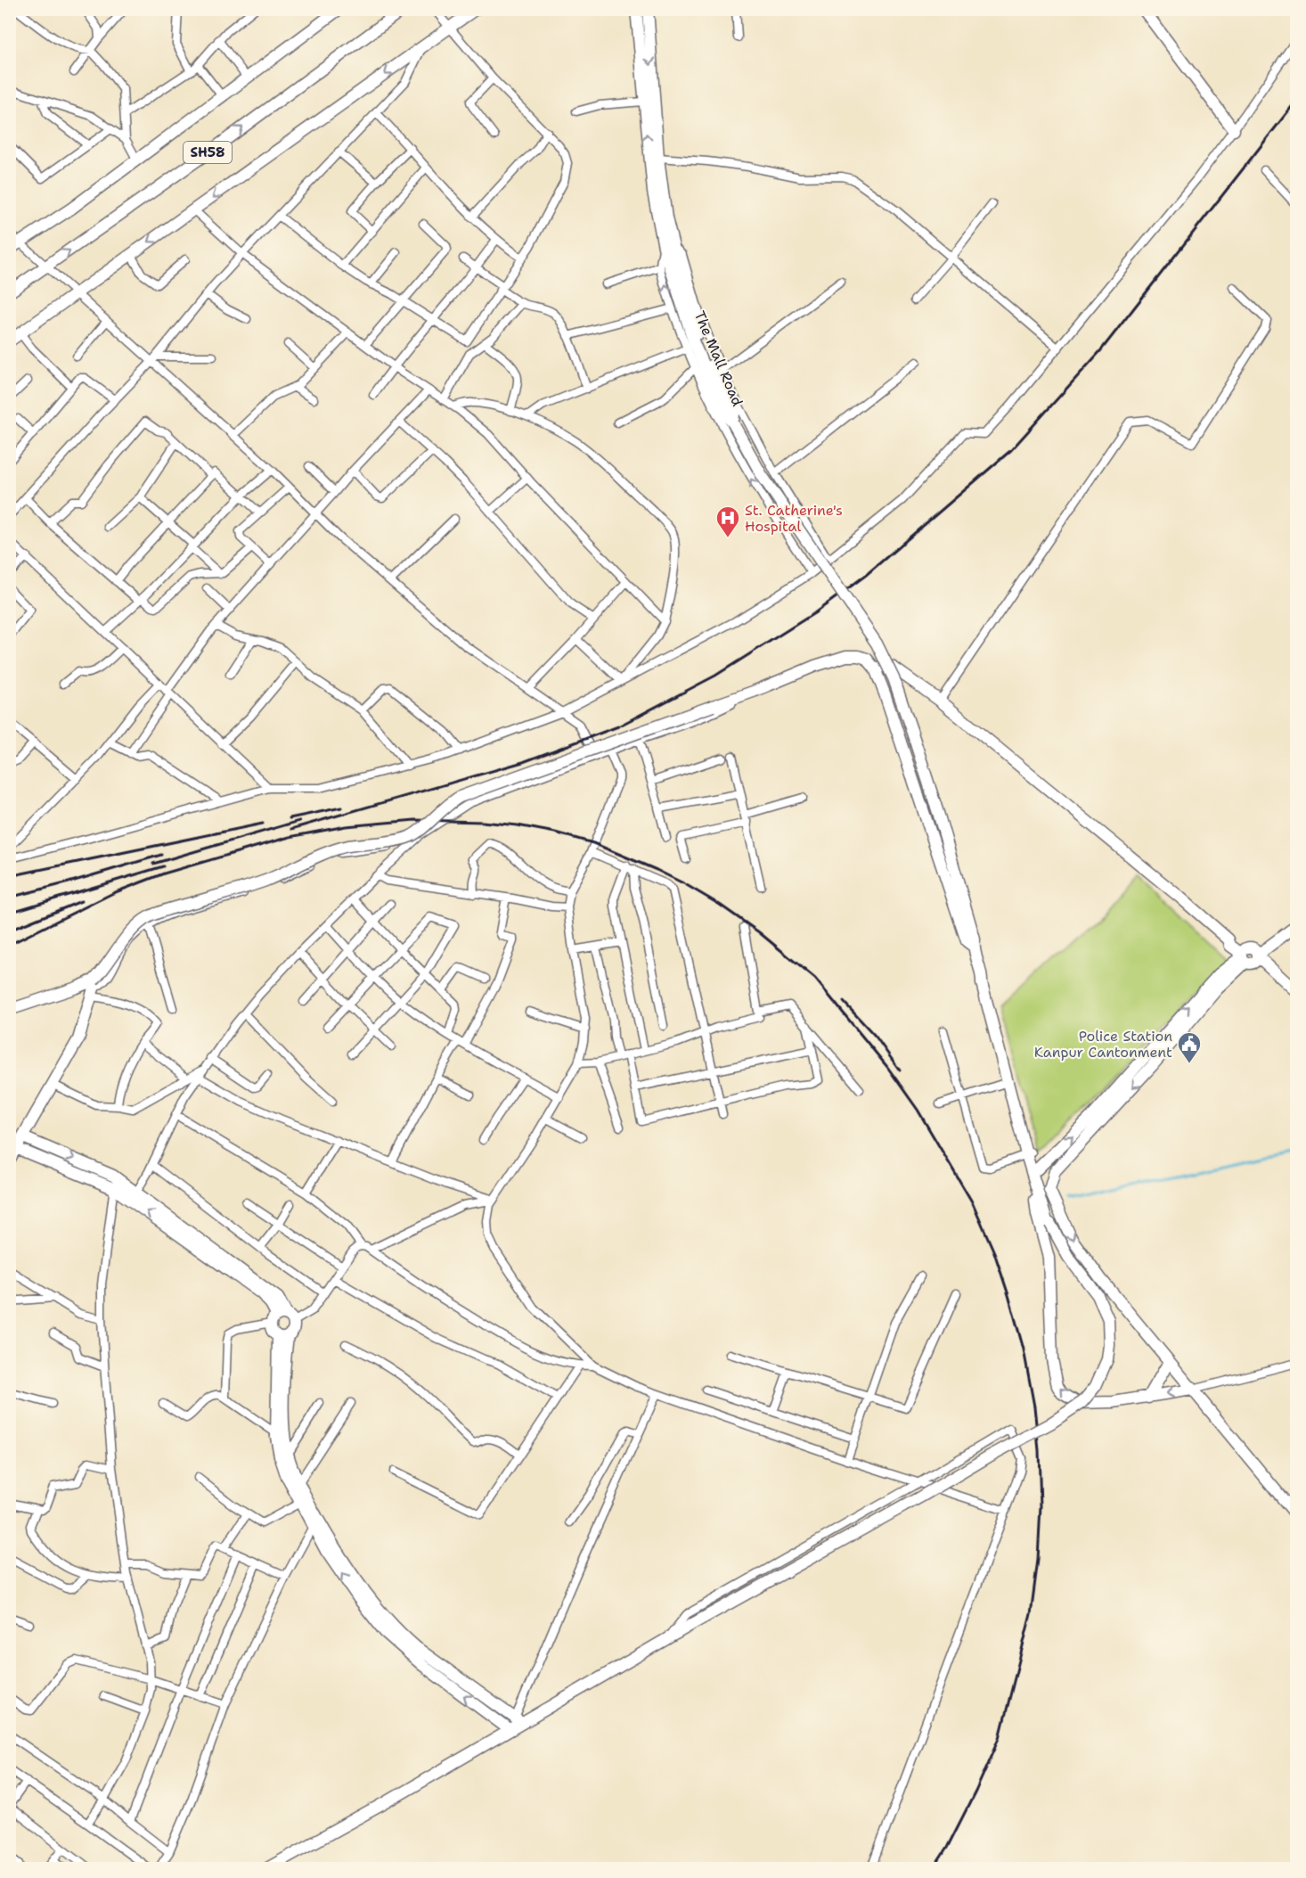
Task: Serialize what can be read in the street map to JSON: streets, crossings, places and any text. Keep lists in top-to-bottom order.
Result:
{
  "streets": {
    "street": ["SH58", "The Mall Road"]
  },
  "places": {
    "hospital": ["St. Catherine's Hospital"],
    "public building": ["Police Station Kanpur Cantonment"]
  }
}
